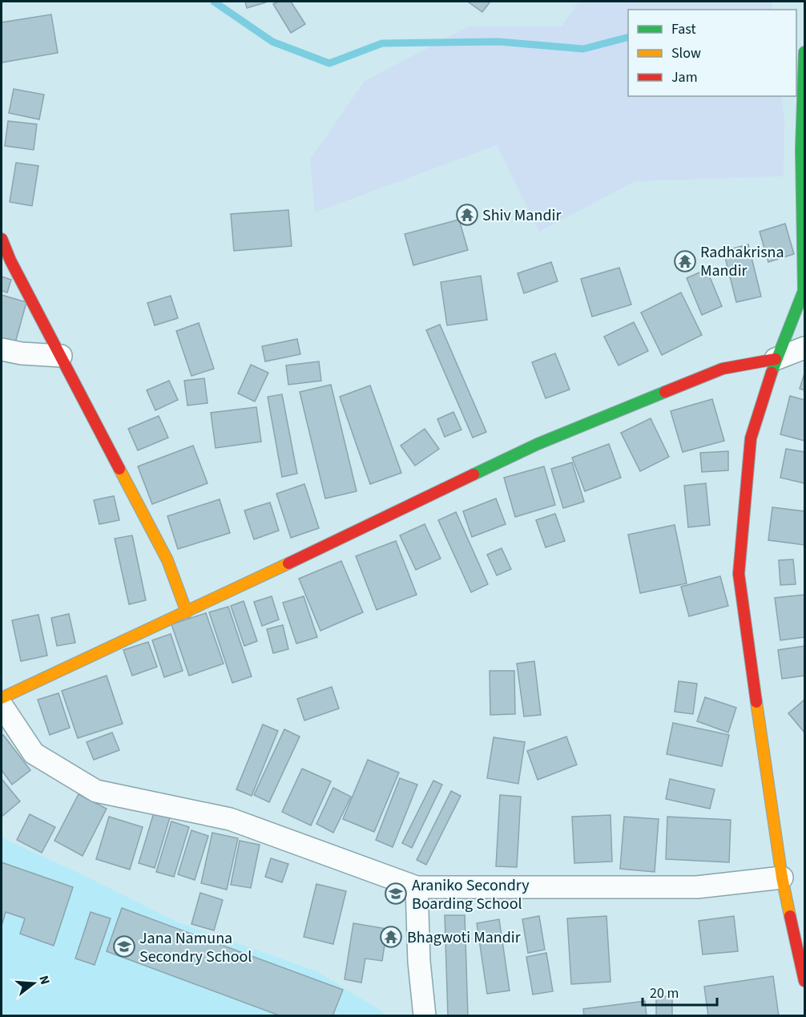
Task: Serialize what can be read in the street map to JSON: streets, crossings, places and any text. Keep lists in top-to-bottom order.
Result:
{
  "places": {
    "temple": ["Shiv Mandir", "Radhakrisna Mandir", "Bhagwoti Mandir"],
    "school or university": ["Araniko Secondry Boarding School", "Jana Namuna Secondry School"]
  },
  "legend": ["Fast", "Slow", "Jam"],
  "scale_bar": "20 m",
  "north": "right"
}
